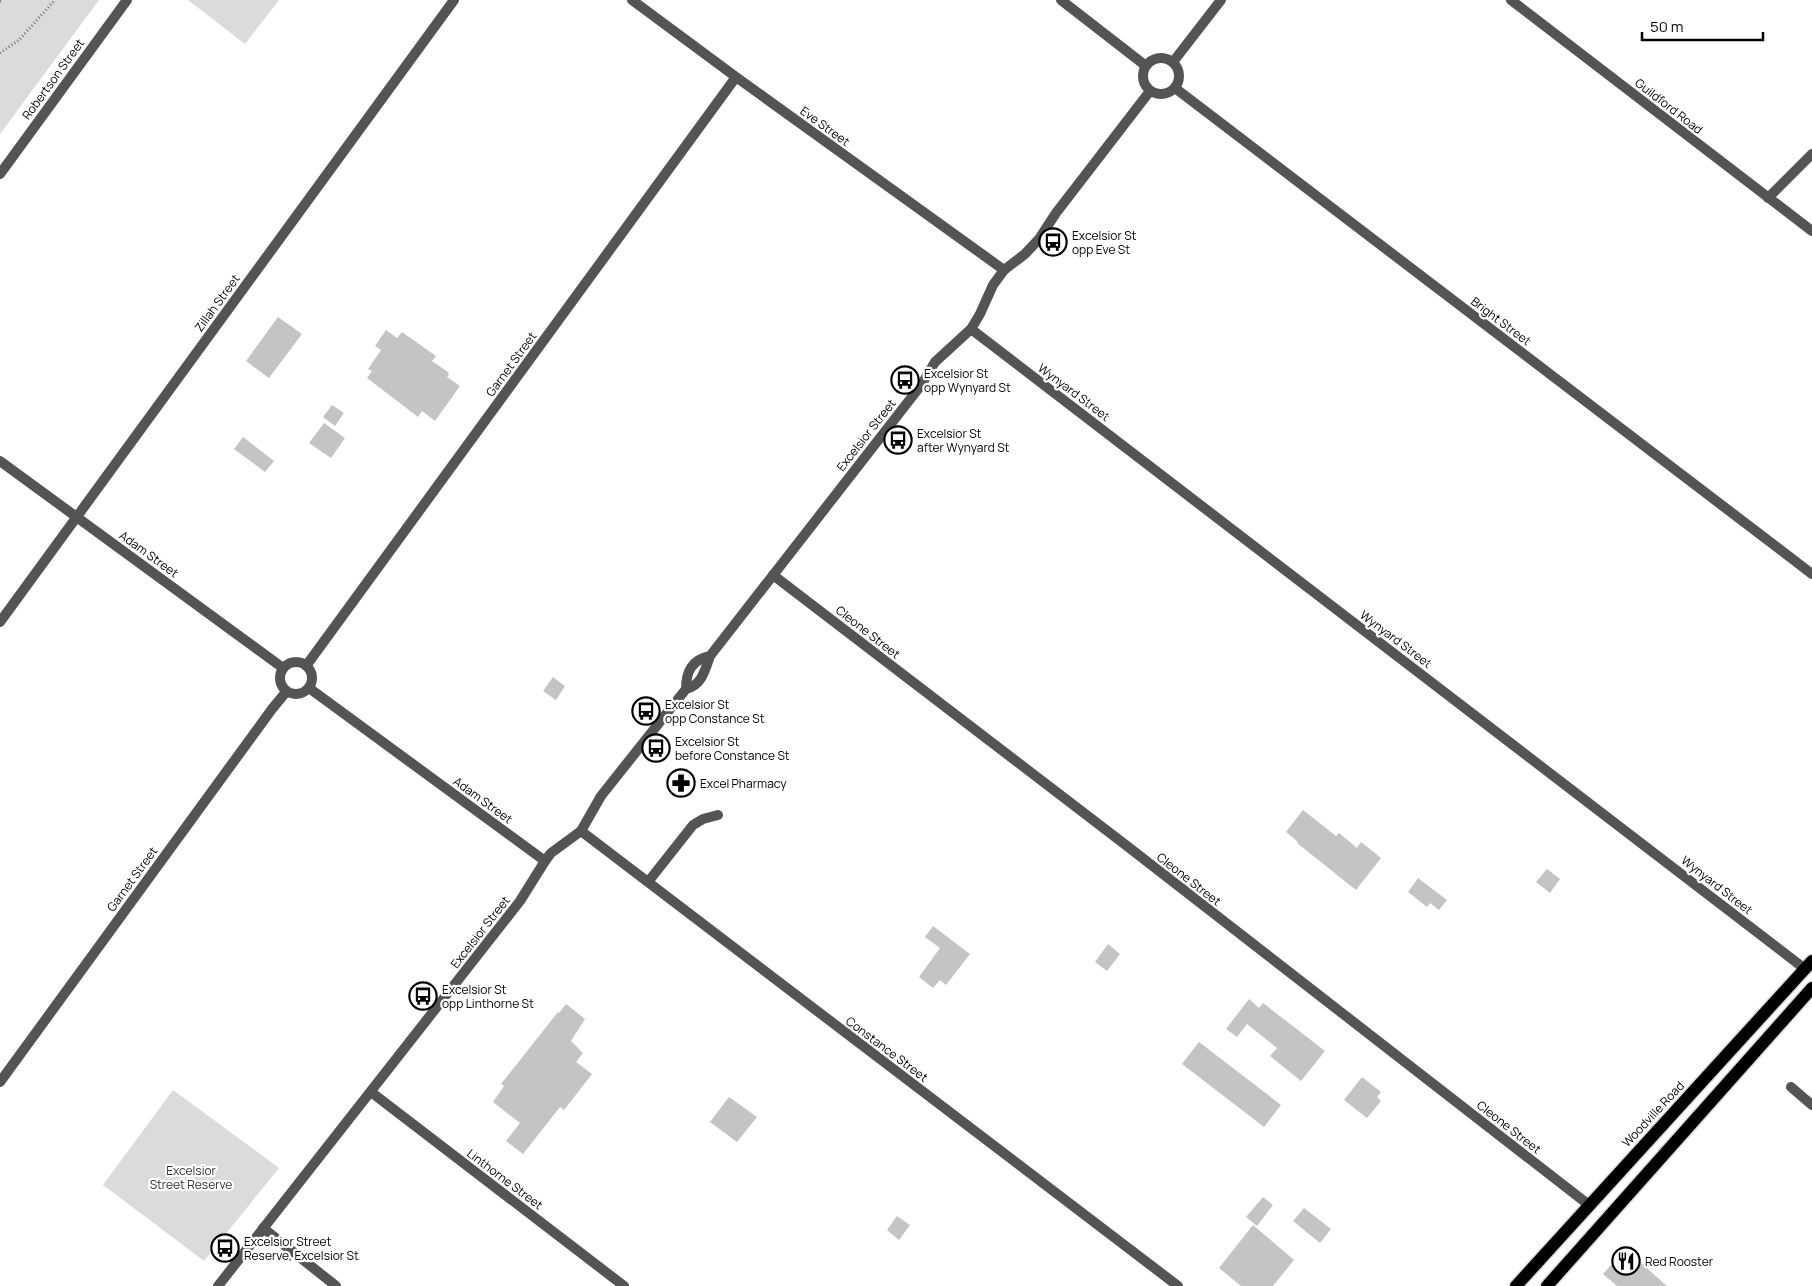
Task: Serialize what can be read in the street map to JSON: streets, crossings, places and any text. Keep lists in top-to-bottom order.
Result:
{
  "streets": {
    "main road": ["Woodville Road"],
    "street": [
      "Robertson Street",
      "Guildford Road",
      "Eve Street",
      "Zillah Street",
      "Bright Street",
      "Garnet Street",
      "Wynyard Street",
      "Excelsior Street",
      "Adam Street",
      "Cleone Street",
      "Constance Street",
      "Linthorne Street"
    ]
  },
  "crossings": [
    ["Eve Street", "Garnet Street"],
    ["Eve Street", "Excelsior Street"],
    ["Zillah Street", "Adam Street"],
    ["Bright Street", "Excelsior Street"],
    ["Garnet Street", "Adam Street"],
    ["Wynyard Street", "Excelsior Street"],
    ["Wynyard Street", "Woodville Road"],
    ["Excelsior Street", "Adam Street"],
    ["Excelsior Street", "Cleone Street"],
    ["Excelsior Street", "Constance Street"],
    ["Excelsior Street", "Linthorne Street"],
    ["Cleone Street", "Woodville Road"]
  ],
  "parks": ["Excelsior Street Reserve"],
  "places": {
    "bus stop": [
      "Excelsior St opp Eve St",
      "Excelsior St opp Wynyard St",
      "Excelsior St after Wynyard St",
      "Excelsior St opp Constance St",
      "Excelsior St before Constance St",
      "Excelsior St opp Linthorne St",
      "Excelsior Street Reserve, Excelsior St"
    ],
    "pharmacy": ["Excel Pharmacy"],
    "restaurant": ["Red Rooster"]
  },
  "scale_bar": "50 m"
}
